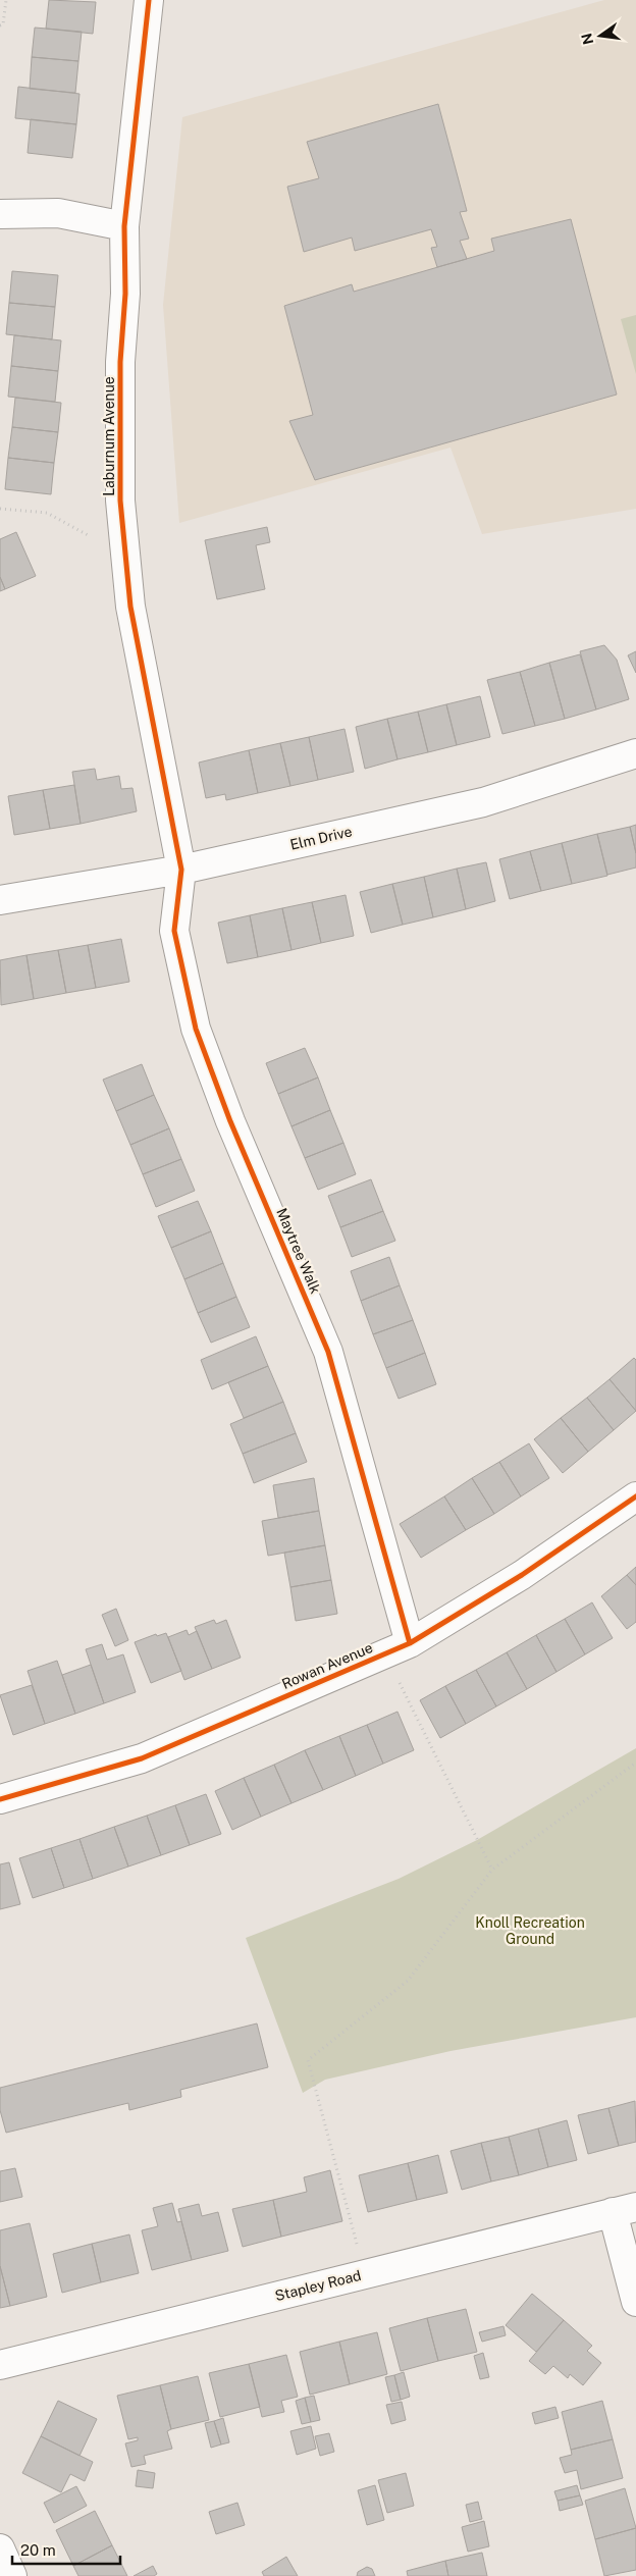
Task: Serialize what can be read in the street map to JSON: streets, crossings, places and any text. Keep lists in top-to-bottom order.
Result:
{
  "streets": {
    "street": [
      "Laburnum Avenue",
      "Elm Drive",
      "Maytree Walk",
      "Rowan Avenue",
      "Stapley Road"
    ]
  },
  "crossings": [
    ["Laburnum Avenue", "Elm Drive"],
    ["Laburnum Avenue", "Maytree Walk"],
    ["Elm Drive", "Maytree Walk"],
    ["Maytree Walk", "Rowan Avenue"]
  ],
  "parks": ["Knoll Recreation Ground"],
  "scale_bar": "20 m",
  "north": "left"
}
